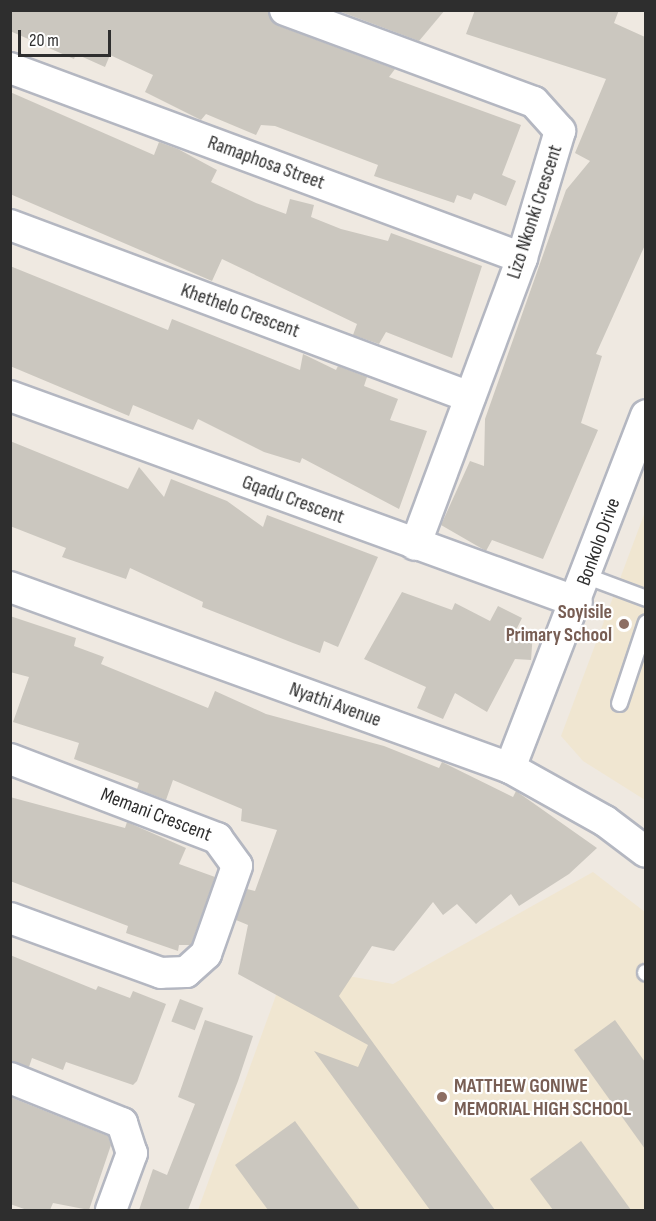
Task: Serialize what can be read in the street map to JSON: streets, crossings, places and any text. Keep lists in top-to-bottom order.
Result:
{
  "streets": {
    "street": [
      "Ramaphosa Street",
      "Lizo Nkonki Crescent",
      "Khethelo Crescent",
      "Gqadu Crescent",
      "Bonkolo Drive",
      "Nyathi Avenue",
      "Memani Crescent"
    ]
  },
  "crossings": [
    ["Ramaphosa Street", "Lizo Nkonki Crescent"],
    ["Lizo Nkonki Crescent", "Khethelo Crescent"],
    ["Lizo Nkonki Crescent", "Gqadu Crescent"],
    ["Gqadu Crescent", "Bonkolo Drive"],
    ["Bonkolo Drive", "Nyathi Avenue"]
  ],
  "places": ["Soyisile Primary School", "MATTHEW GONIWE MEMORIAL HIGH SCHOOL"],
  "scale_bar": "20 m"
}
